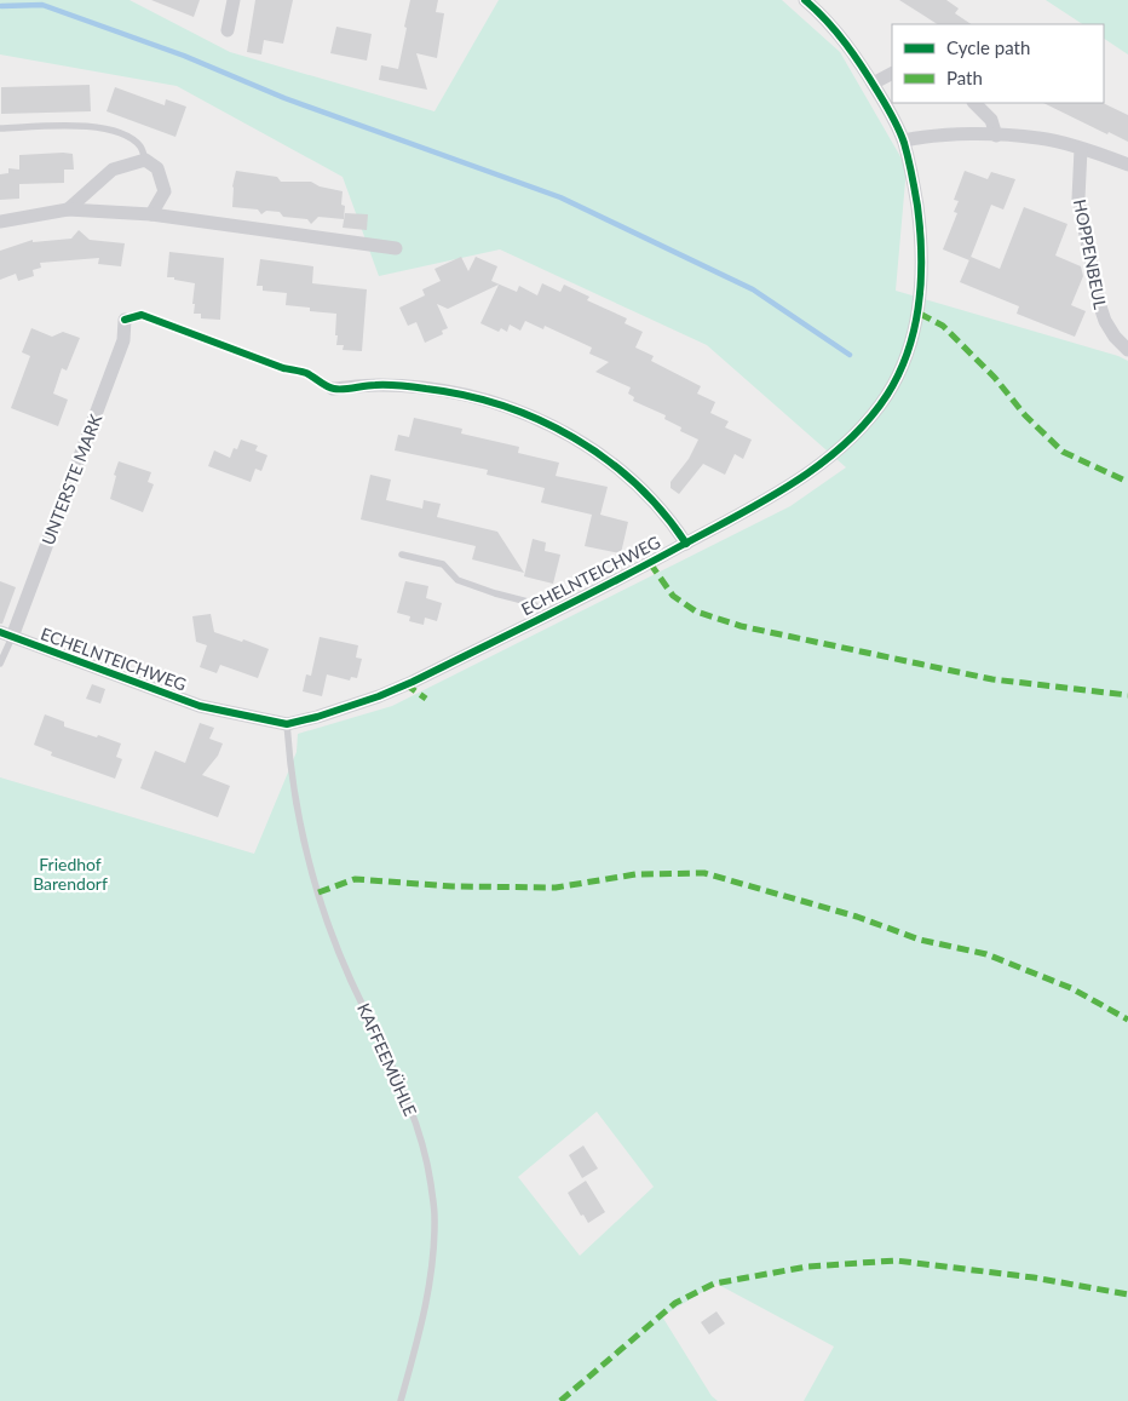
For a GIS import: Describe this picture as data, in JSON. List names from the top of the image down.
{
  "streets": {
    "street": ["HOPPENBEUL", "UNTERSTE MARK", "ECHELNTEICHWEG"],
    "lane": ["KAFFEEMÜHLE"]
  },
  "crossings": [
    ["UNTERSTE MARK", "ECHELNTEICHWEG"],
    ["ECHELNTEICHWEG", "KAFFEEMÜHLE"]
  ],
  "parks": ["Friedhof Barendorf"],
  "legend": ["Cycle path", "Path"]
}
